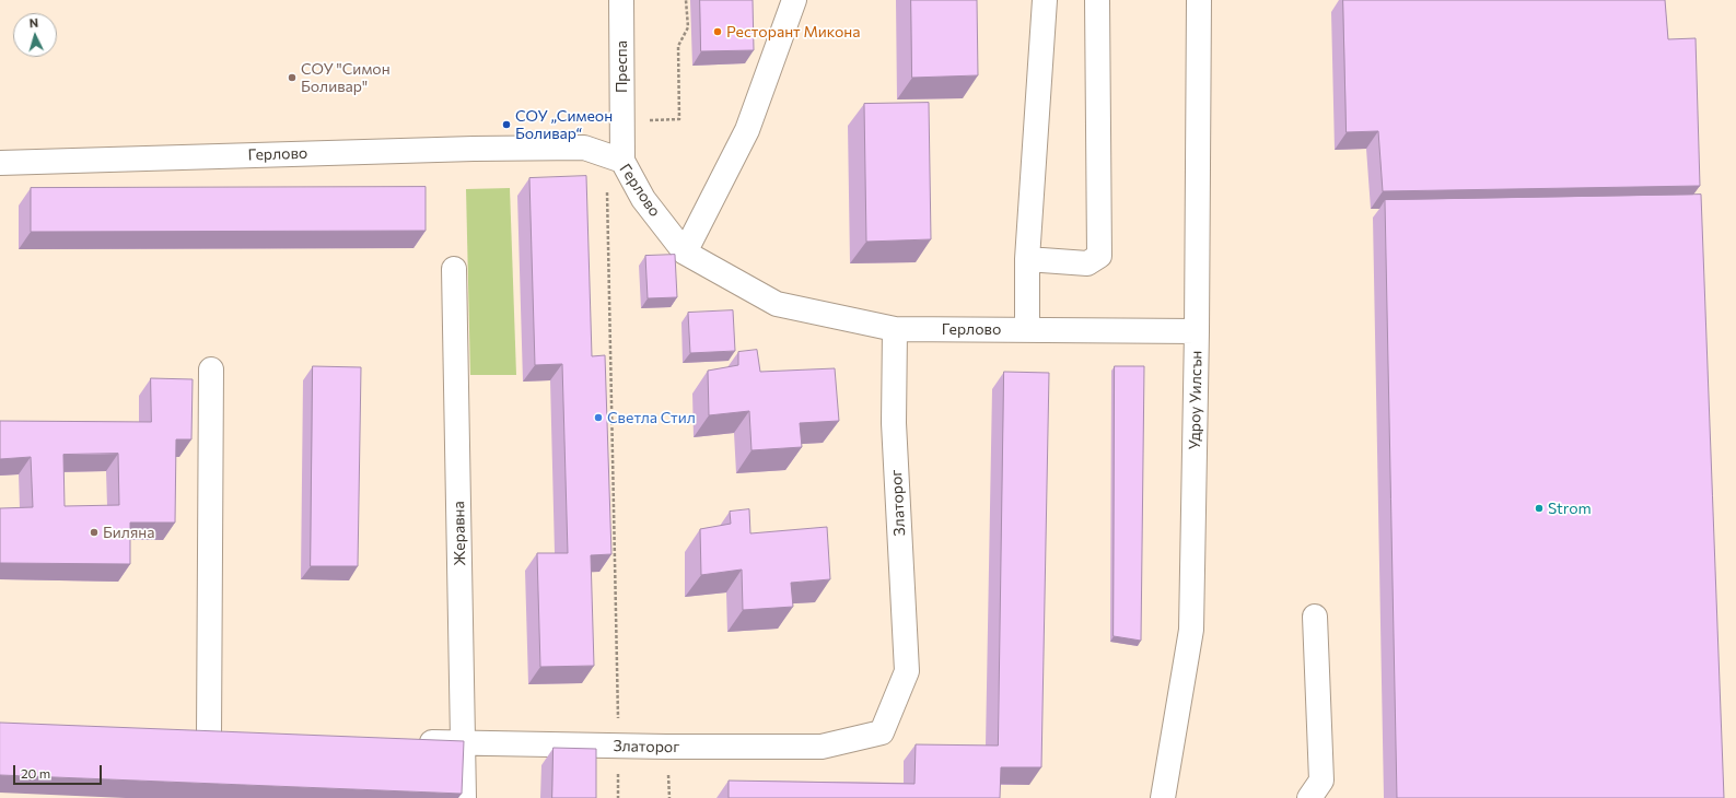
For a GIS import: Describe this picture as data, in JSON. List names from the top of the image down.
{
  "streets": {
    "street": [
      "Преспа",
      "Герлово",
      "Удроу Уилсън",
      "Златорог",
      "Жеравна"
    ]
  },
  "crossings": [
    ["Преспа", "Герлово"],
    ["Герлово", "Удроу Уилсън"],
    ["Герлово", "Златорог"],
    ["Златорог", "Жеравна"]
  ],
  "places": [
    "Ресторант Микона",
    "СОУ \"Симон Боливар\"",
    "СОУ „Симеон Боливар“",
    "Светла Стил",
    "Strom",
    "Биляна"
  ],
  "scale_bar": "20 m",
  "north": "top"
}
